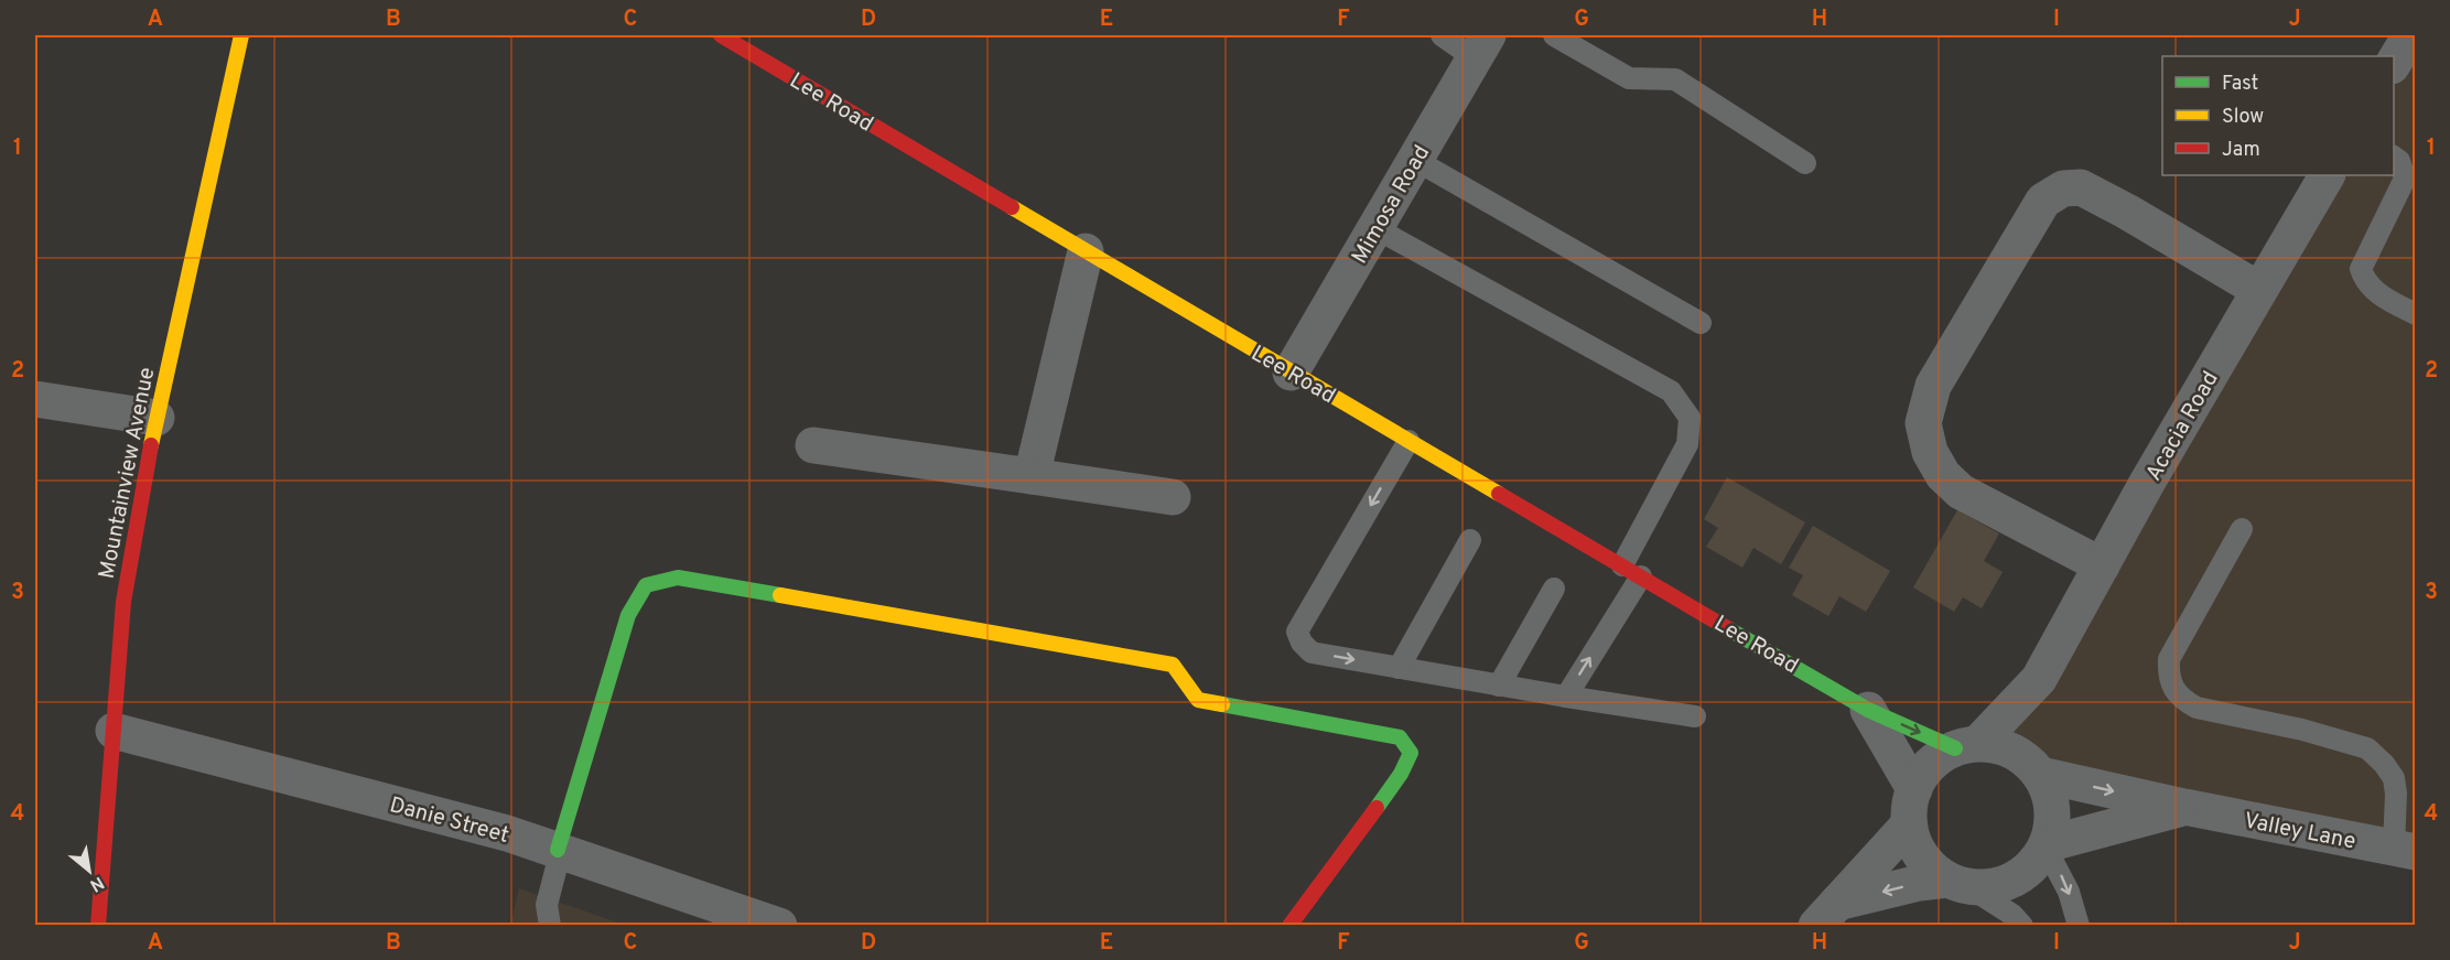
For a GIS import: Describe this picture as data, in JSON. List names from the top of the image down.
{
  "streets": {
    "street": [
      "Lee Road",
      "Mimosa Road",
      "Acacia Road",
      "Mountainview Avenue",
      "Danie Street",
      "Valley Lane"
    ]
  },
  "crossings": [
    ["Lee Road", "Mimosa Road"],
    ["Lee Road", "Acacia Road"],
    ["Lee Road", "Valley Lane"],
    ["Acacia Road", "Valley Lane"],
    ["Mountainview Avenue", "Danie Street"]
  ],
  "legend": ["Fast", "Slow", "Jam"],
  "north": "bottom right",
  "grid": {
    "columns": [
      "A",
      "B",
      "C",
      "D",
      "E",
      "F",
      "G",
      "H",
      "I",
      "J"
    ],
    "rows": [
      "1",
      "2",
      "3",
      "4"
    ]
  }
}
